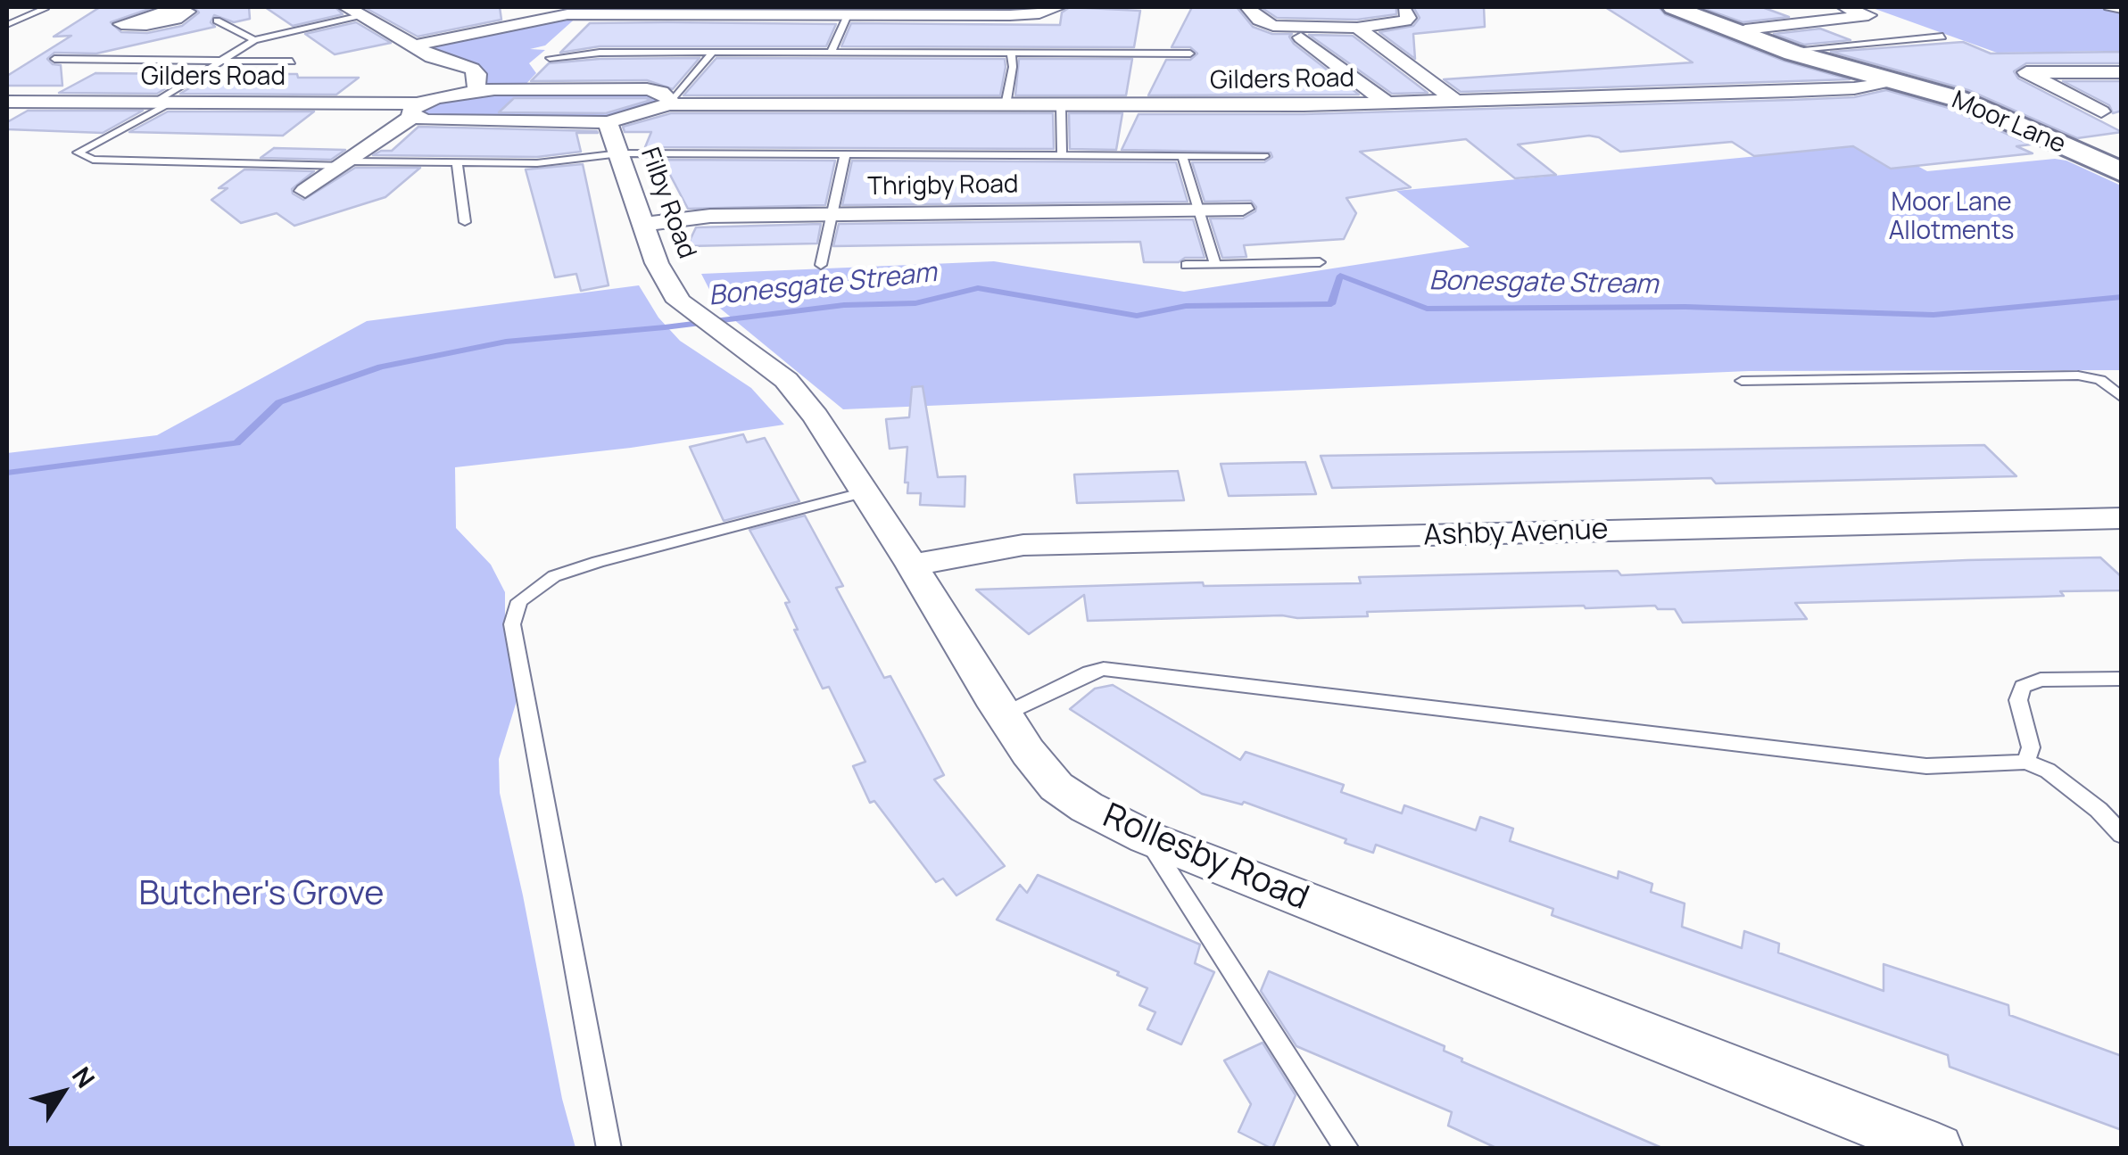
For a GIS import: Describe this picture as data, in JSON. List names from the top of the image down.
{
  "streets": {
    "street": [
      "Gilders Road",
      "Moor Lane",
      "Thrigby Road",
      "Filby Road",
      "Ashby Avenue",
      "Rollesby Road"
    ]
  },
  "crossings": [
    ["Gilders Road", "Moor Lane"],
    ["Gilders Road", "Filby Road"],
    ["Thrigby Road", "Filby Road"],
    ["Filby Road", "Rollesby Road"],
    ["Ashby Avenue", "Rollesby Road"]
  ],
  "water": ["Bonesgate Stream"],
  "parks": ["Moor Lane Allotments", "Butcher's Grove"],
  "north": "top right"
}
